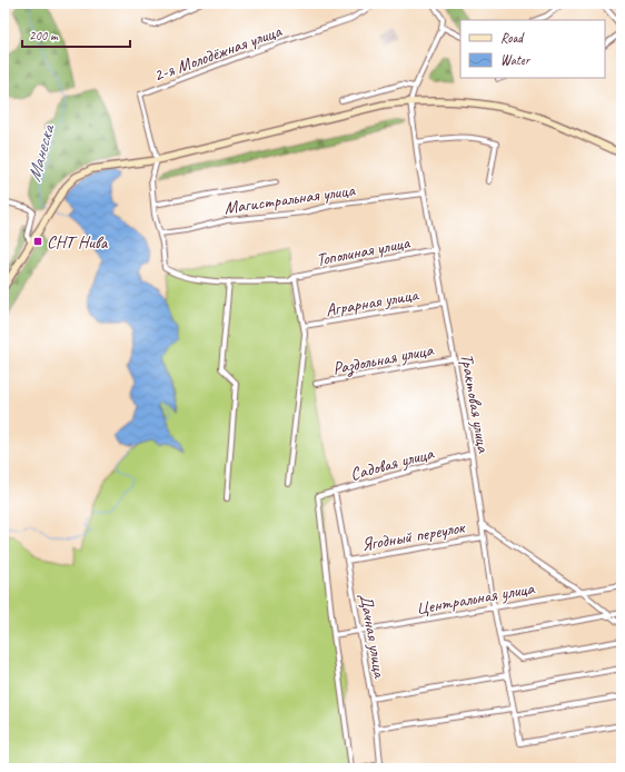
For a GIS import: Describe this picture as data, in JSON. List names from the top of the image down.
{
  "streets": {
    "street": [
      "2-я Молодёжная улица",
      "Магистральная улица",
      "Тополиная улица",
      "Аграрная улица",
      "Раздольная улица",
      "Трактовая улица",
      "Садовая улица",
      "Ягодный переулок",
      "Центральная улица",
      "Дачная улица"
    ]
  },
  "crossings": [
    ["Магистральная улица", "Тополиная улица"],
    ["Магистральная улица", "Трактовая улица"],
    ["Тополиная улица", "Трактовая улица"],
    ["Аграрная улица", "Трактовая улица"],
    ["Раздольная улица", "Трактовая улица"],
    ["Трактовая улица", "Садовая улица"],
    ["Трактовая улица", "Ягодный переулок"],
    ["Трактовая улица", "Центральная улица"],
    ["Садовая улица", "Центральная улица"],
    ["Садовая улица", "Дачная улица"],
    ["Ягодный переулок", "Дачная улица"],
    ["Центральная улица", "Дачная улица"]
  ],
  "water": ["Манеска"],
  "places": {
    "transit": ["СНТ Нива"]
  },
  "legend": ["Road", "Water"],
  "scale_bar": "200 m"
}
